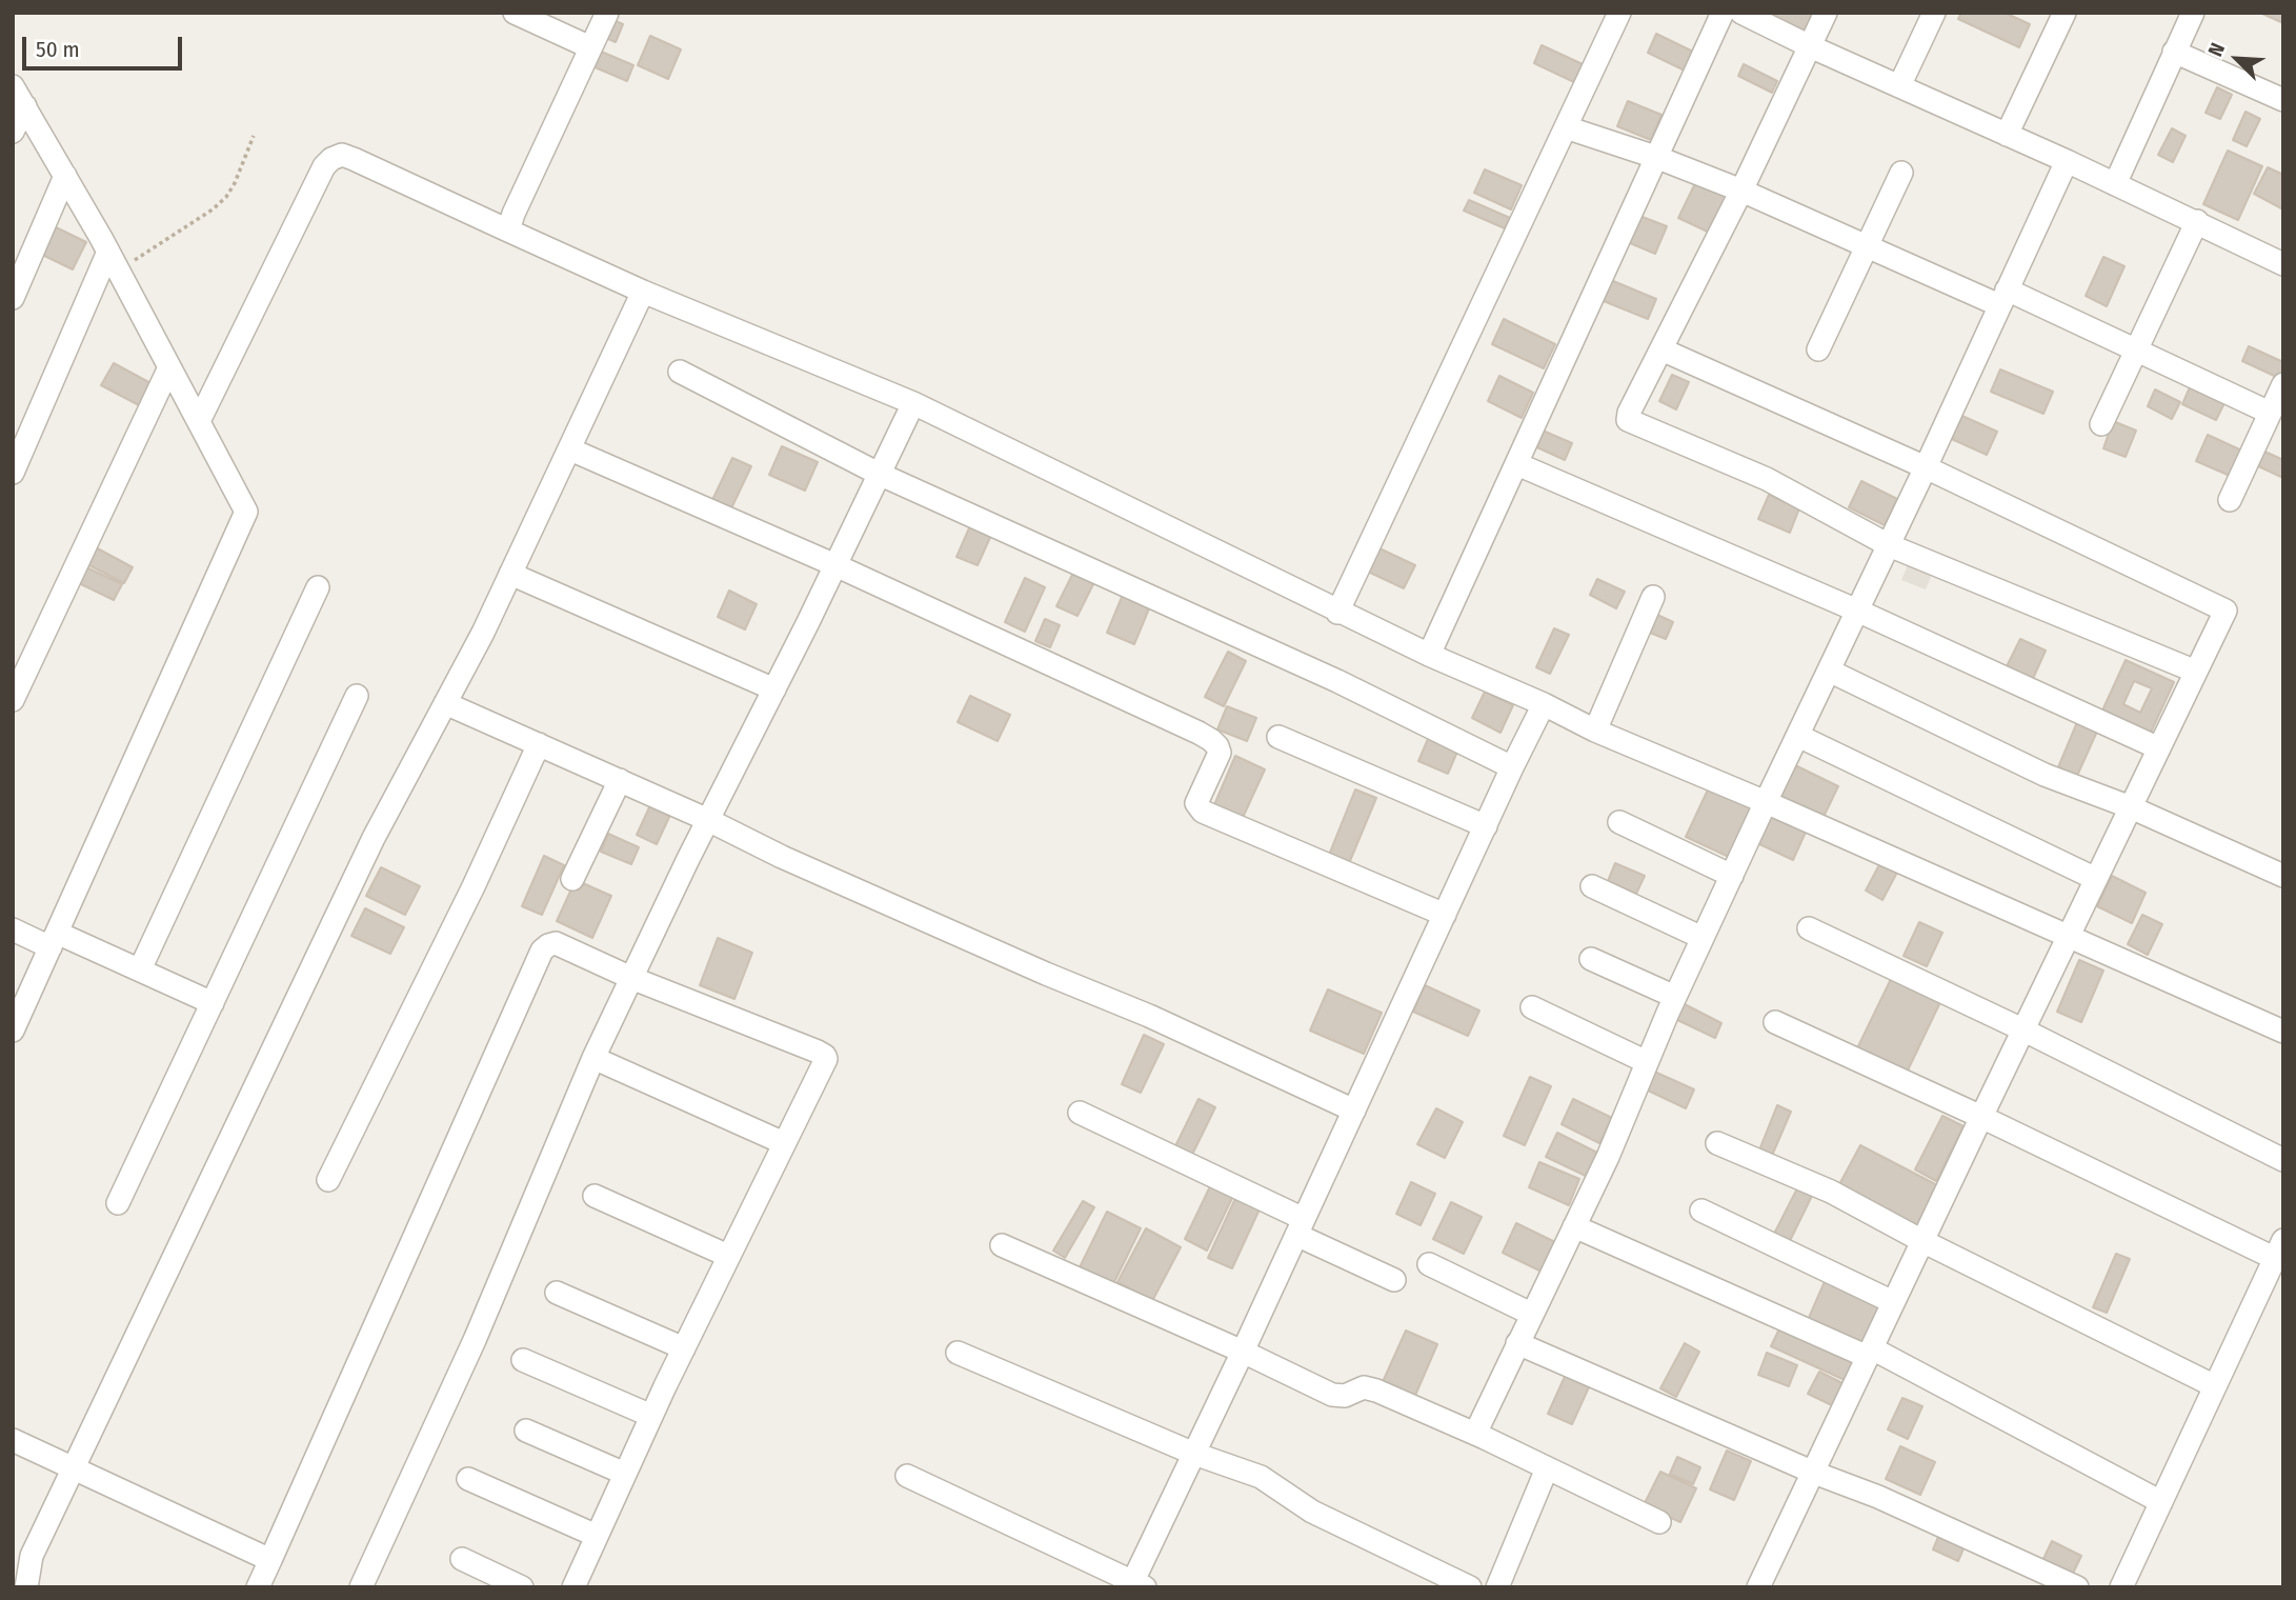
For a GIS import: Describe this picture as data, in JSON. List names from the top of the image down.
{
  "scale_bar": "50 m",
  "north": "top left"
}
